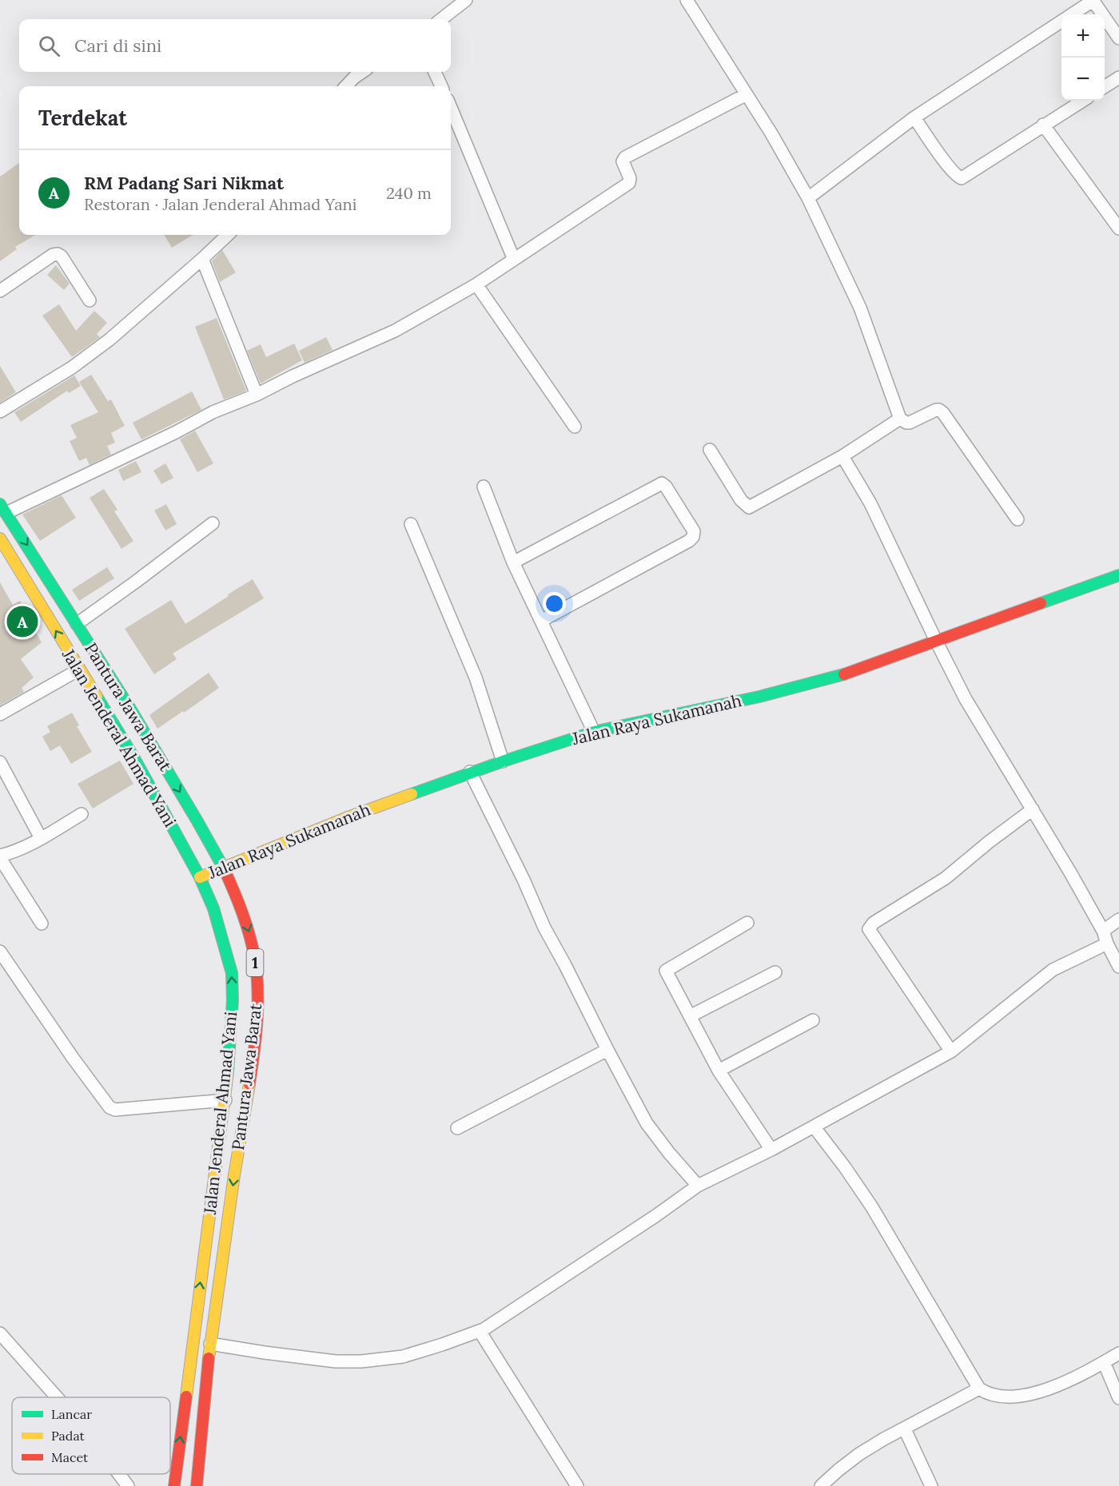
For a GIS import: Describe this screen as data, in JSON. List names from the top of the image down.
{
  "streets": {
    "main road": [
      "Pantura Jawa Barat",
      "Jalan Raya Sukamanah",
      "Jalan Jenderal Ahmad Yani",
      "1"
    ]
  },
  "crossings": [
    ["Pantura Jawa Barat", "Jalan Raya Sukamanah"],
    ["Jalan Raya Sukamanah", "Jalan Jenderal Ahmad Yani"]
  ],
  "one_way": ["Pantura Jawa Barat", "Jalan Jenderal Ahmad Yani"],
  "legend": ["Lancar", "Padat", "Macet"],
  "page": {
    "map_buttons": ["+", "−"],
    "search": "Cari di sini",
    "heading": "Terdekat",
    "list": [
      {
        "mark": "A",
        "name": "RM Padang Sari Nikmat",
        "note": "Restoran · Jalan Jenderal Ahmad Yani",
        "value": "240 m"
      }
    ],
    "pins": "A"
  }
}
